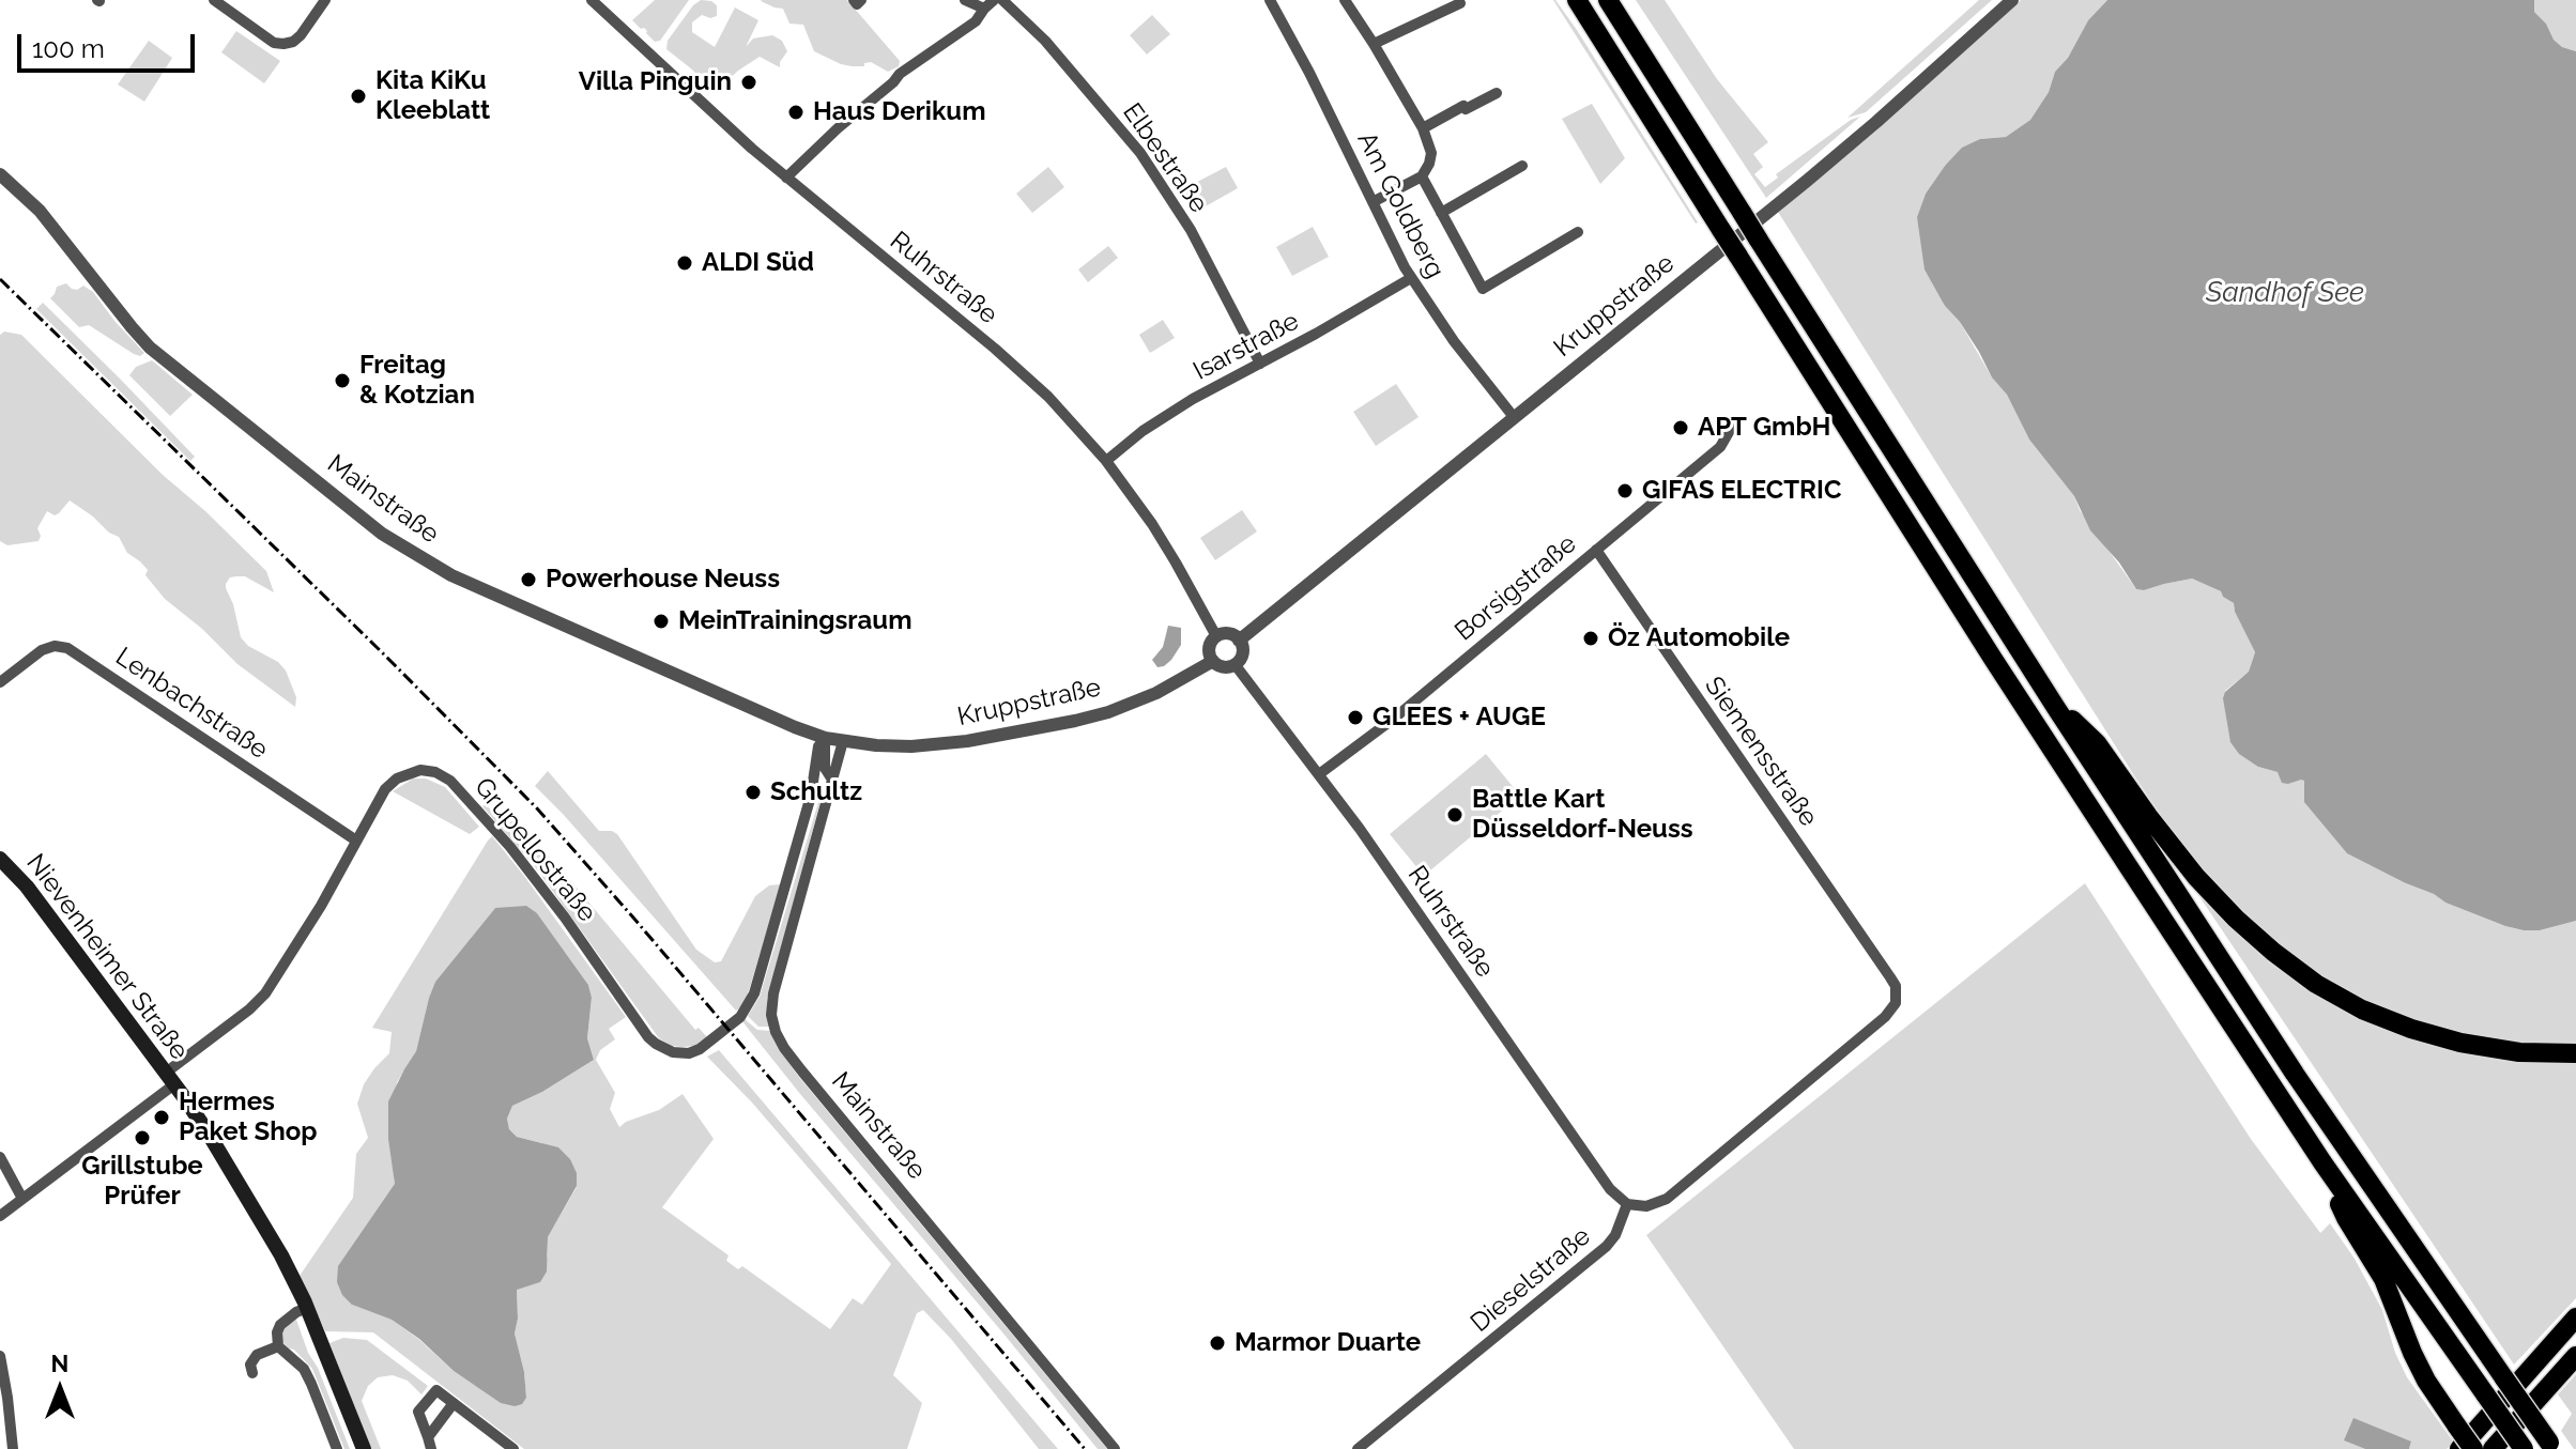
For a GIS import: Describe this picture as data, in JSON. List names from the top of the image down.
{
  "streets": {
    "main road": ["Nievenheimer Straße"],
    "street": [
      "Elbestraße",
      "Am Goldberg",
      "Ruhrstraße",
      "Kruppstraße",
      "Isarstraße",
      "Mainstraße",
      "Borsigstraße",
      "Lenbachstraße",
      "Siemensstraße",
      "Grupellostraße",
      "Dieselstraße"
    ]
  },
  "crossings": [
    ["Elbestraße", "Isarstraße"],
    ["Am Goldberg", "Kruppstraße"],
    ["Am Goldberg", "Isarstraße"],
    ["Ruhrstraße", "Kruppstraße"],
    ["Ruhrstraße", "Isarstraße"],
    ["Ruhrstraße", "Borsigstraße"],
    ["Ruhrstraße", "Siemensstraße"],
    ["Ruhrstraße", "Dieselstraße"],
    ["Kruppstraße", "Mainstraße"],
    ["Borsigstraße", "Siemensstraße"],
    ["Lenbachstraße", "Grupellostraße"],
    ["Siemensstraße", "Dieselstraße"],
    ["Grupellostraße", "Nievenheimer Straße"]
  ],
  "water": ["Sandhof See"],
  "places": [
    "Villa Pinguin",
    "Kita KiKu Kleeblatt",
    "Haus Derikum",
    "ALDI Süd",
    "Freitag & Kotzian",
    "APT GmbH",
    "GIFAS ELECTRIC",
    "Powerhouse Neuss",
    "MeinTrainingsraum",
    "Öz Automobile",
    "GLEES + AUGE",
    "Schultz",
    "Battle Kart Düsseldorf-Neuss",
    "Hermes Paket Shop",
    "Grillstube Prüfer",
    "Marmor Duarte"
  ],
  "scale_bar": "100 m",
  "north": "top"
}
